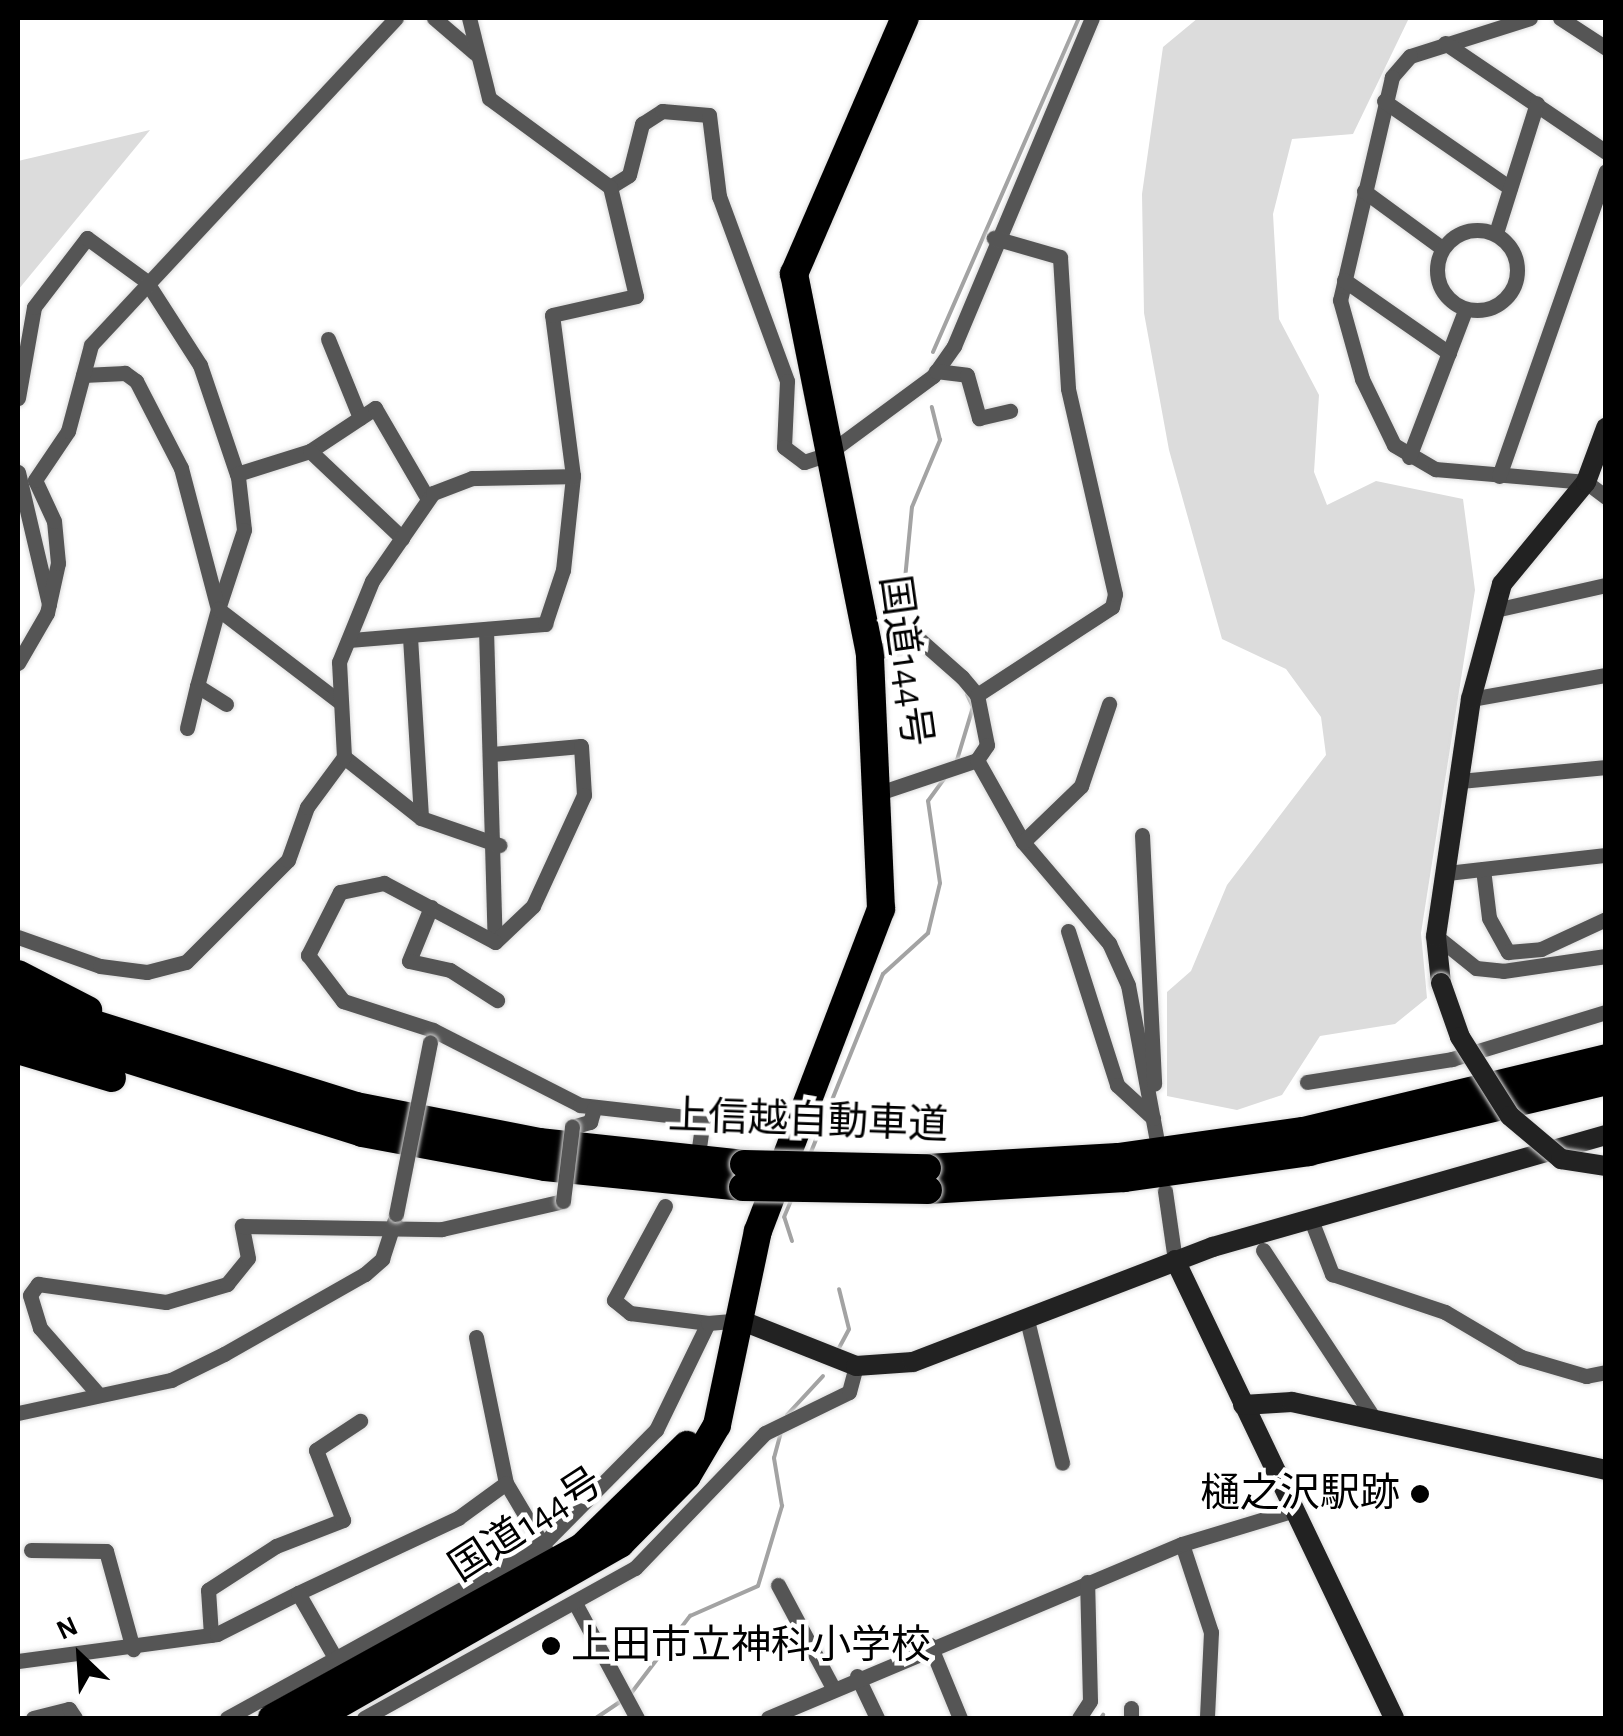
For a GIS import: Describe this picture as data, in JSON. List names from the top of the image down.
{
  "streets": {
    "highway": ["国道144号", "上信越自動車道"]
  },
  "places": ["樋之沢駅跡", "上田市立神科小学校"],
  "north": "top left"
}
